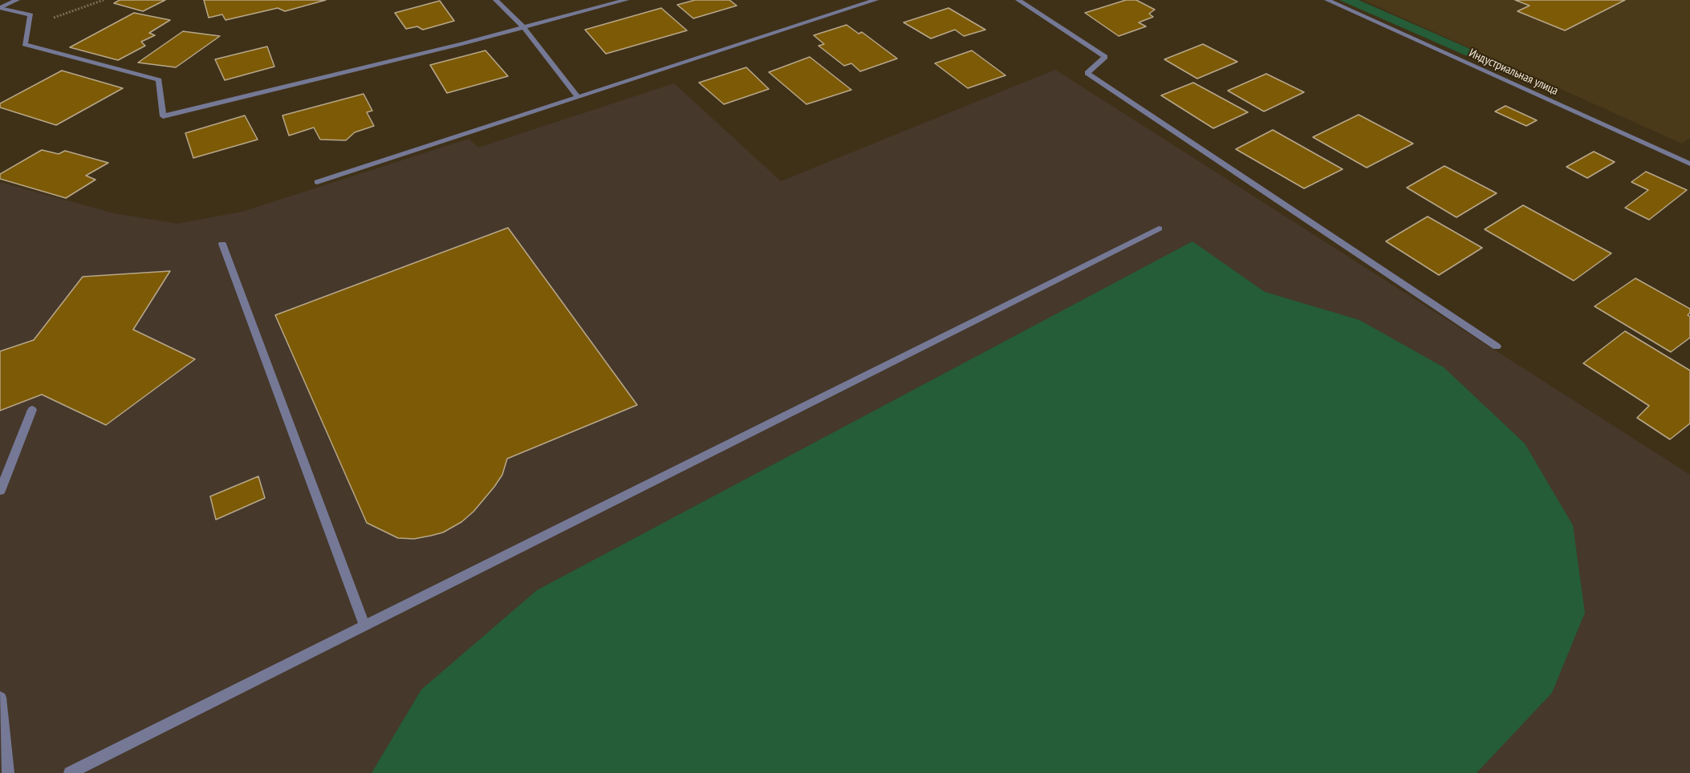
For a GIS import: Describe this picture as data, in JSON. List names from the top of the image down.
{
  "streets": {
    "street": ["Индустриальная улица"]
  }
}
